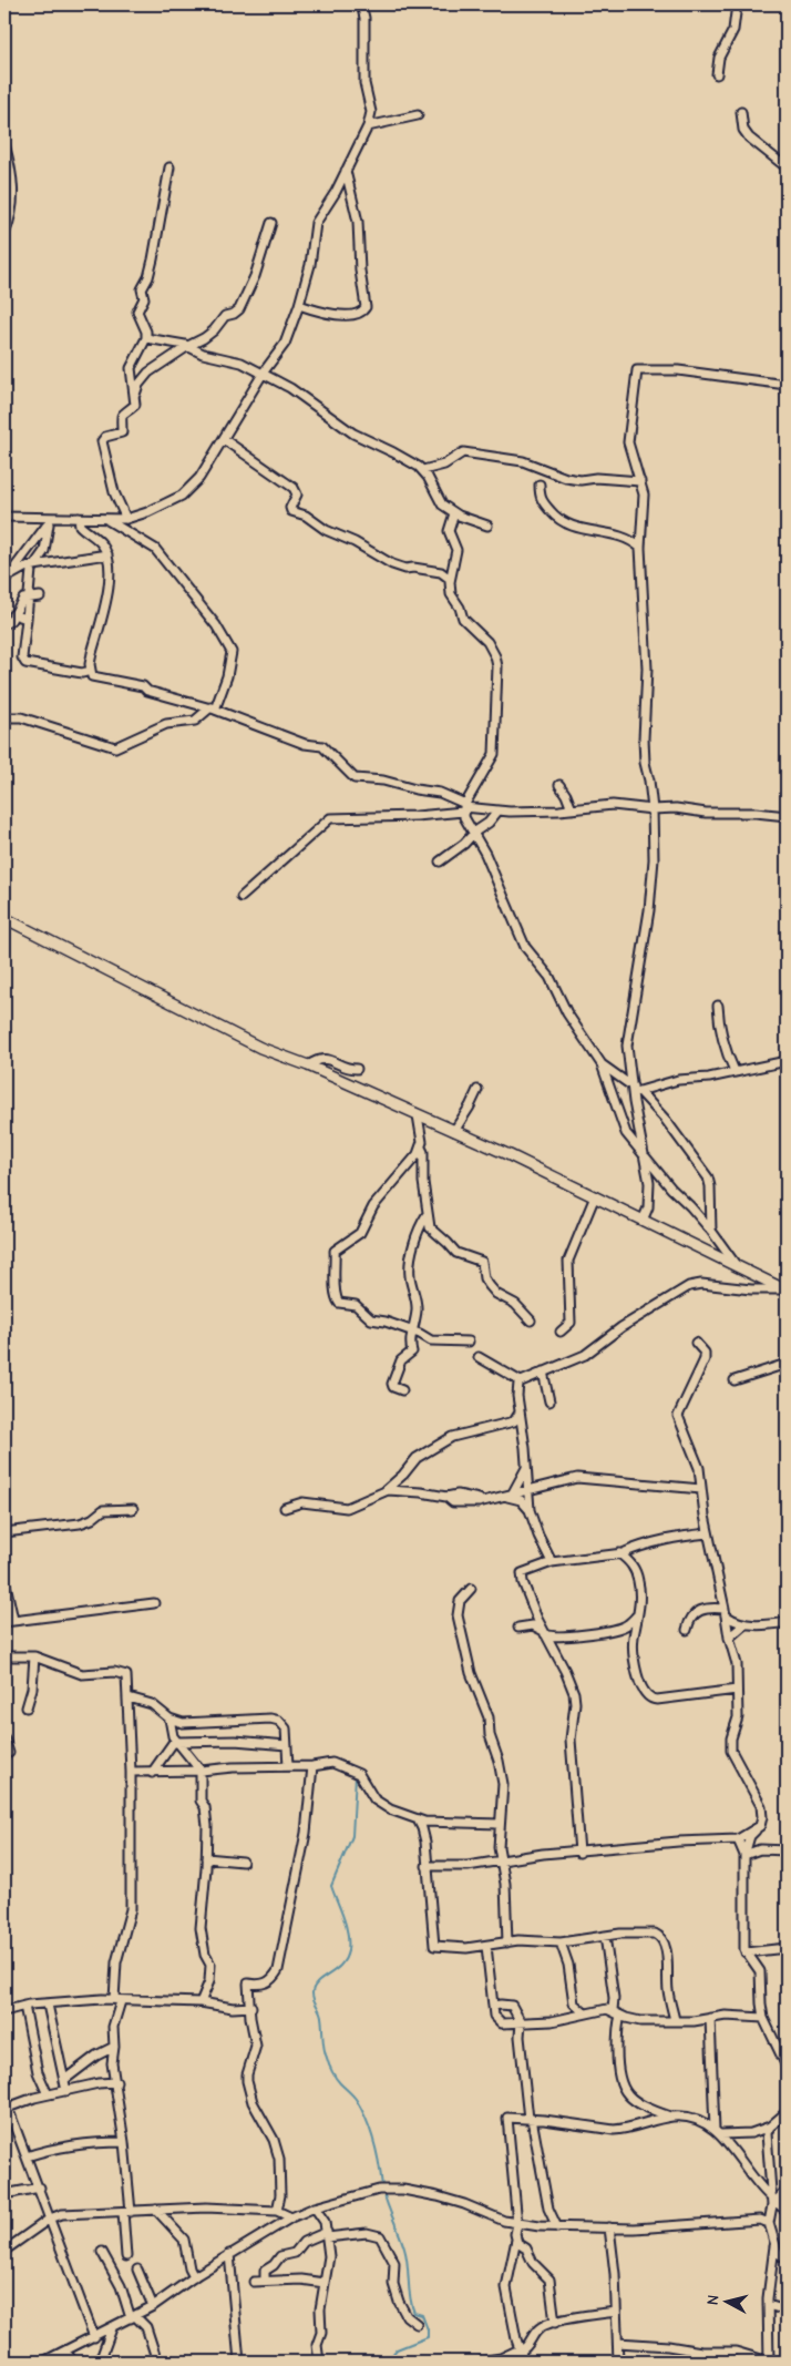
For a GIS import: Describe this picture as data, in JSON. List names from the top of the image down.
{
  "north": "left"
}
